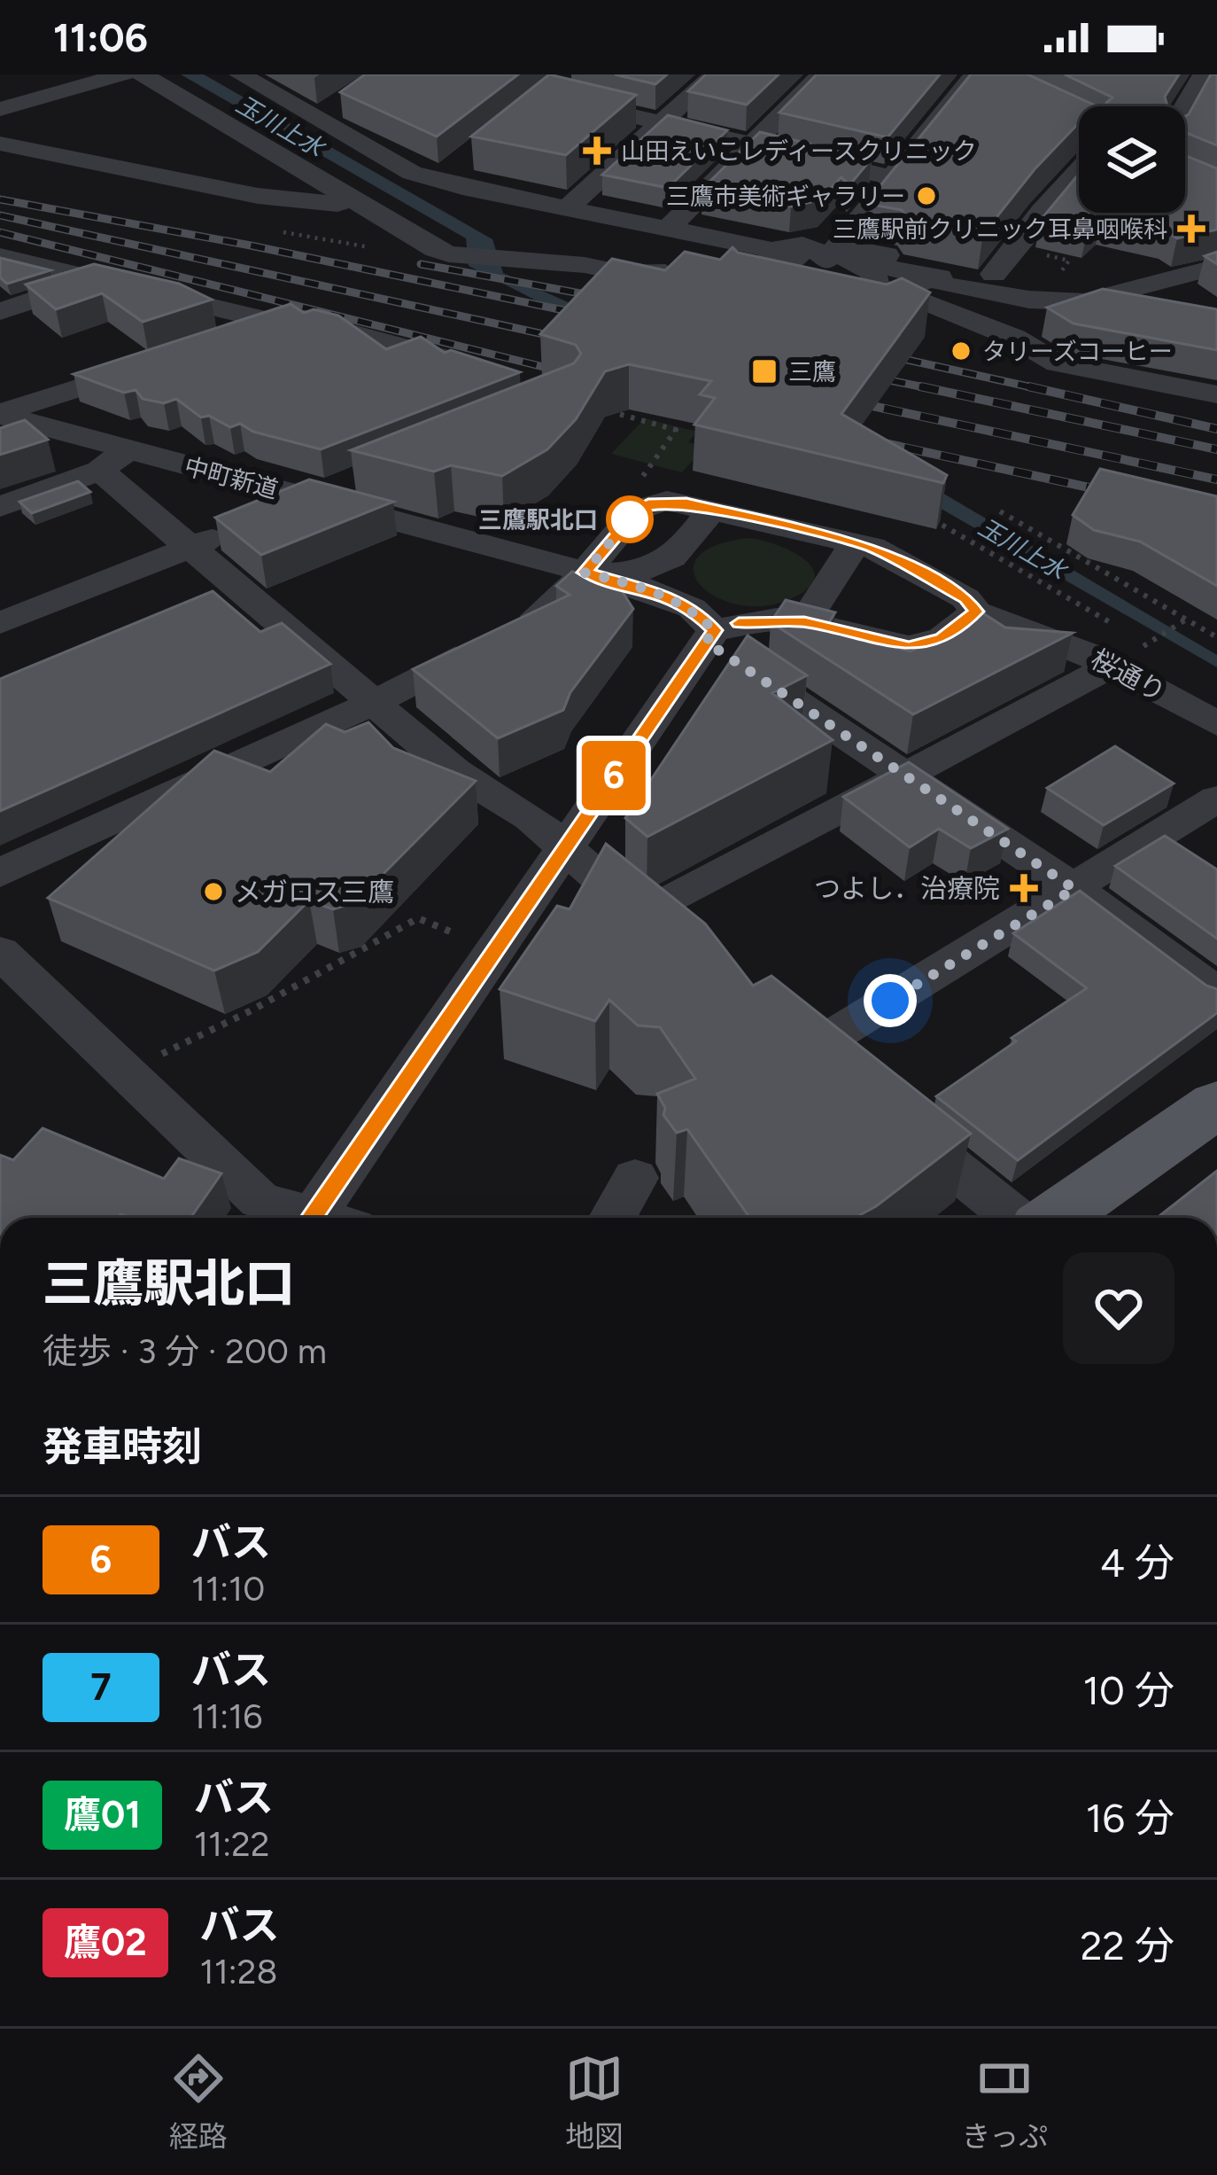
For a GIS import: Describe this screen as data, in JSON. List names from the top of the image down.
{
  "streets": {
    "street": ["中町新道", "桜通り"]
  },
  "crossings": [
    ["中町新道", "桜通り"]
  ],
  "water": ["玉川上水"],
  "places": {
    "health": ["山田えいこレディースクリニック", "三鷹駅前クリニック耳鼻咽喉科", "つよし．治療院"],
    "other": [
      "三鷹市美術ギャラリー",
      "タリーズコーヒー",
      "三鷹駅北口",
      "メガロス三鷹"
    ],
    "transit": ["三鷹"]
  },
  "lines": ["bus line 6"],
  "page": {
    "status": "11:06",
    "on_map": "6",
    "heading": [
      ["三鷹駅北口", "徒歩 · 3 分 · 200 m"],
      "発車時刻"
    ],
    "list": [
      {
        "mark": "6",
        "name": "バス",
        "note": "11:10",
        "value": "4 分"
      },
      {
        "mark": "7",
        "name": "バス",
        "note": "11:16",
        "value": "10 分"
      },
      {
        "mark": "鷹01",
        "name": "バス",
        "note": "11:22",
        "value": "16 分"
      },
      {
        "mark": "鷹02",
        "name": "バス",
        "note": "11:28",
        "value": "22 分"
      }
    ],
    "tabs": ["経路", "地図", "きっぷ"]
  }
}
